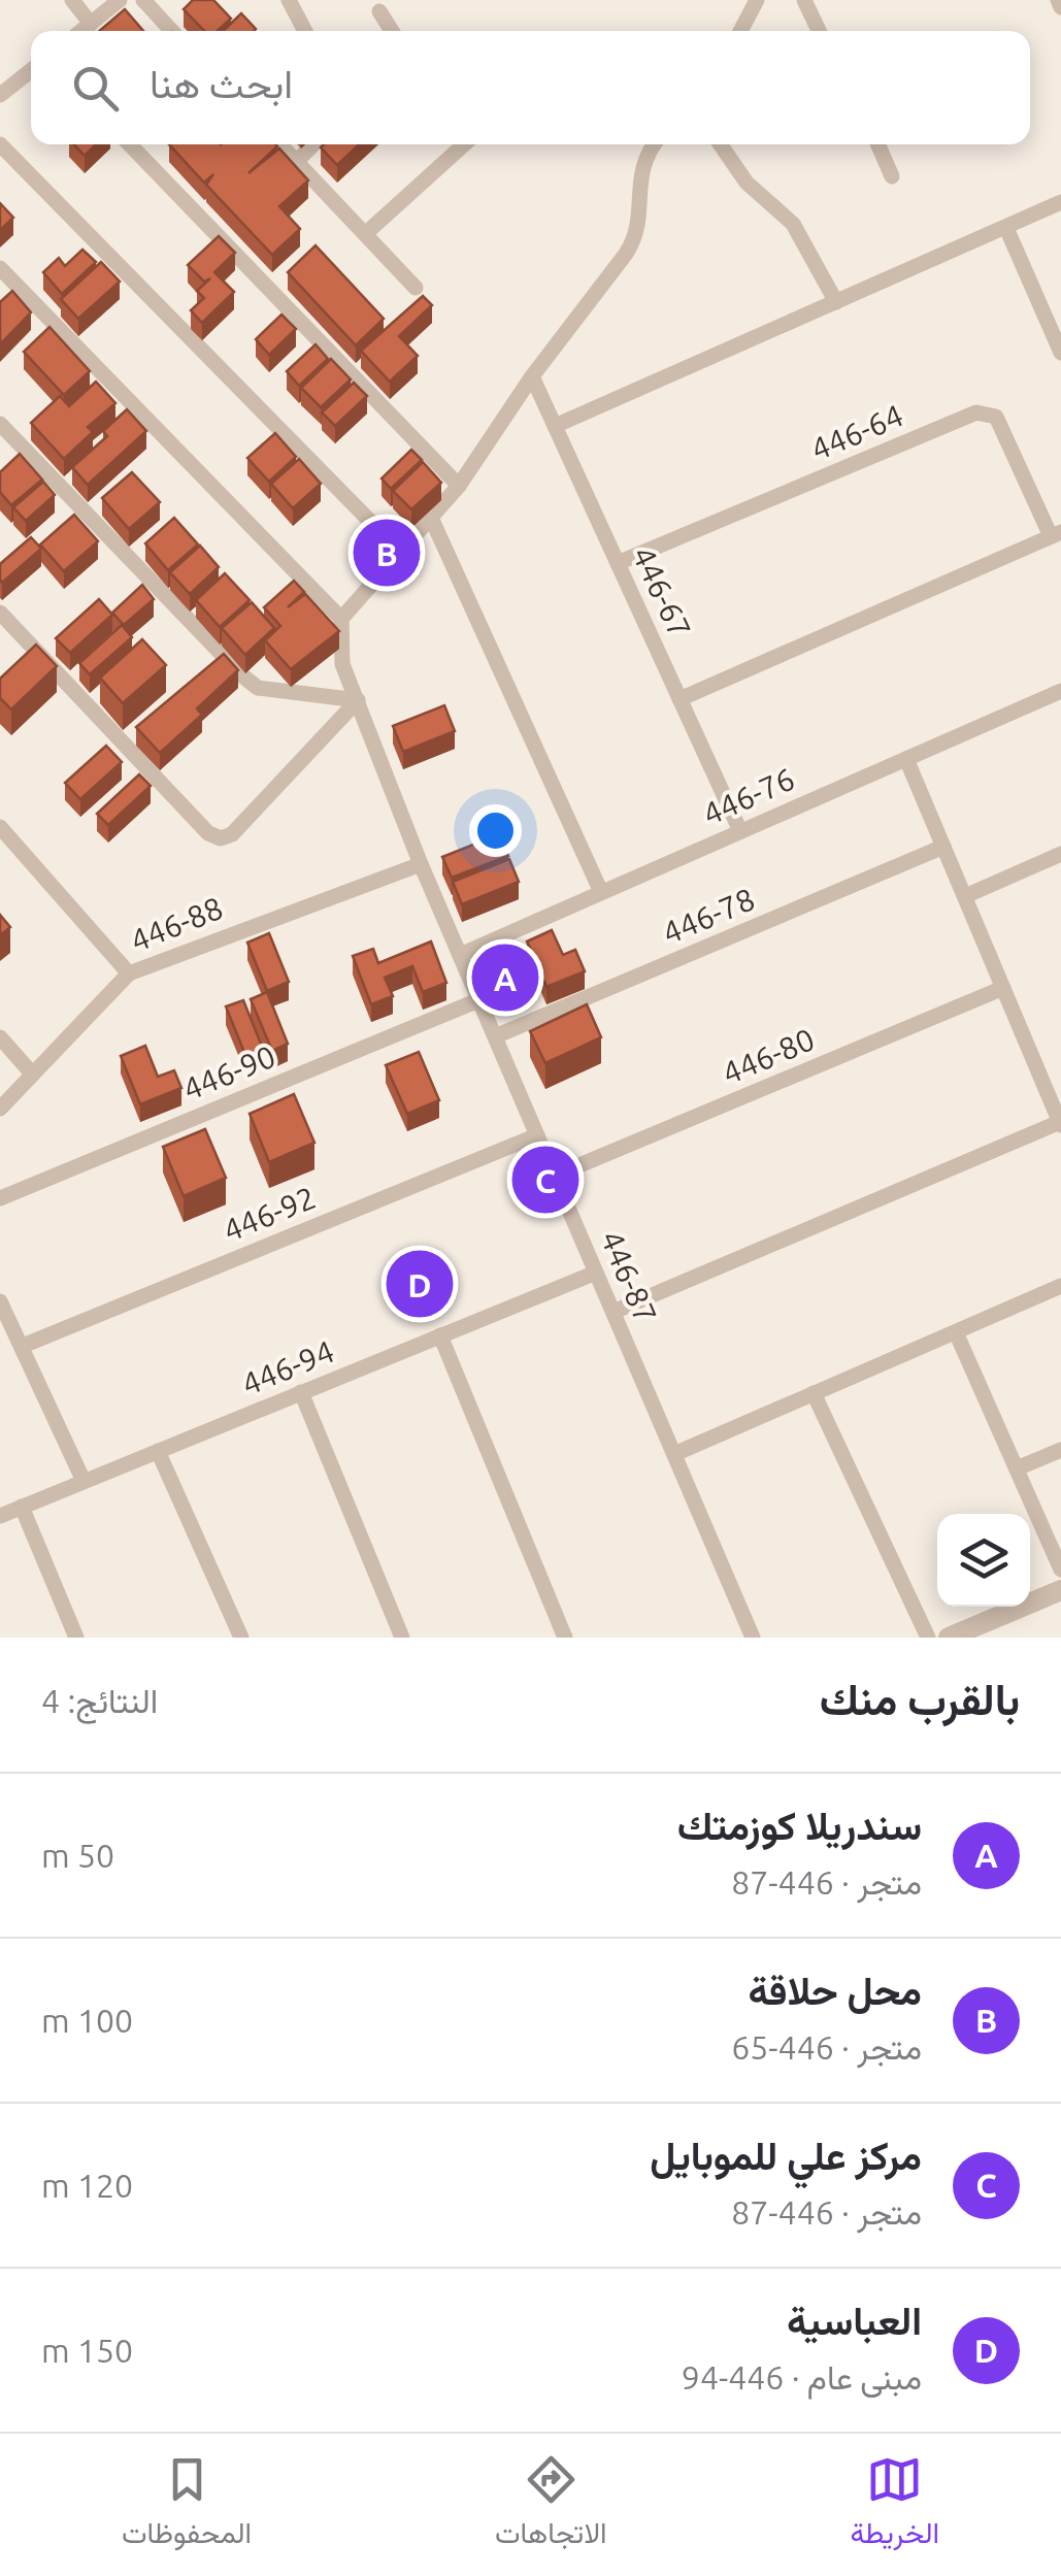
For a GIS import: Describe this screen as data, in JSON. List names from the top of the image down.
{
  "streets": {
    "street": [
      "446-64",
      "446-67",
      "446-76",
      "446-78",
      "446-88",
      "446-80",
      "446-90",
      "446-92",
      "446-87",
      "446-94"
    ]
  },
  "crossings": [
    ["446-64", "446-67"],
    ["446-67", "446-76"],
    ["446-76", "446-87"],
    ["446-78", "446-87"],
    ["446-88", "446-87"],
    ["446-80", "446-87"],
    ["446-90", "446-87"],
    ["446-92", "446-87"],
    ["446-87", "446-94"]
  ],
  "page": {
    "search": "ابحث هنا",
    "pins": [
      "B",
      "A",
      "C",
      "D"
    ],
    "heading": ["بالقرب منك", "النتائج: 4"],
    "list": [
      {
        "mark": "A",
        "name": "سندريلا كوزمتك",
        "note": "متجر · 446-87",
        "value": "50 m"
      },
      {
        "mark": "B",
        "name": "محل حلاقة",
        "note": "متجر · 446-65",
        "value": "100 m"
      },
      {
        "mark": "C",
        "name": "مركز علي للموبايل",
        "note": "متجر · 446-87",
        "value": "120 m"
      },
      {
        "mark": "D",
        "name": "العباسية",
        "note": "مبنى عام · 446-94",
        "value": "150 m"
      }
    ],
    "nav": ["الخريطة", "الاتجاهات", "المحفوظات"]
  }
}
